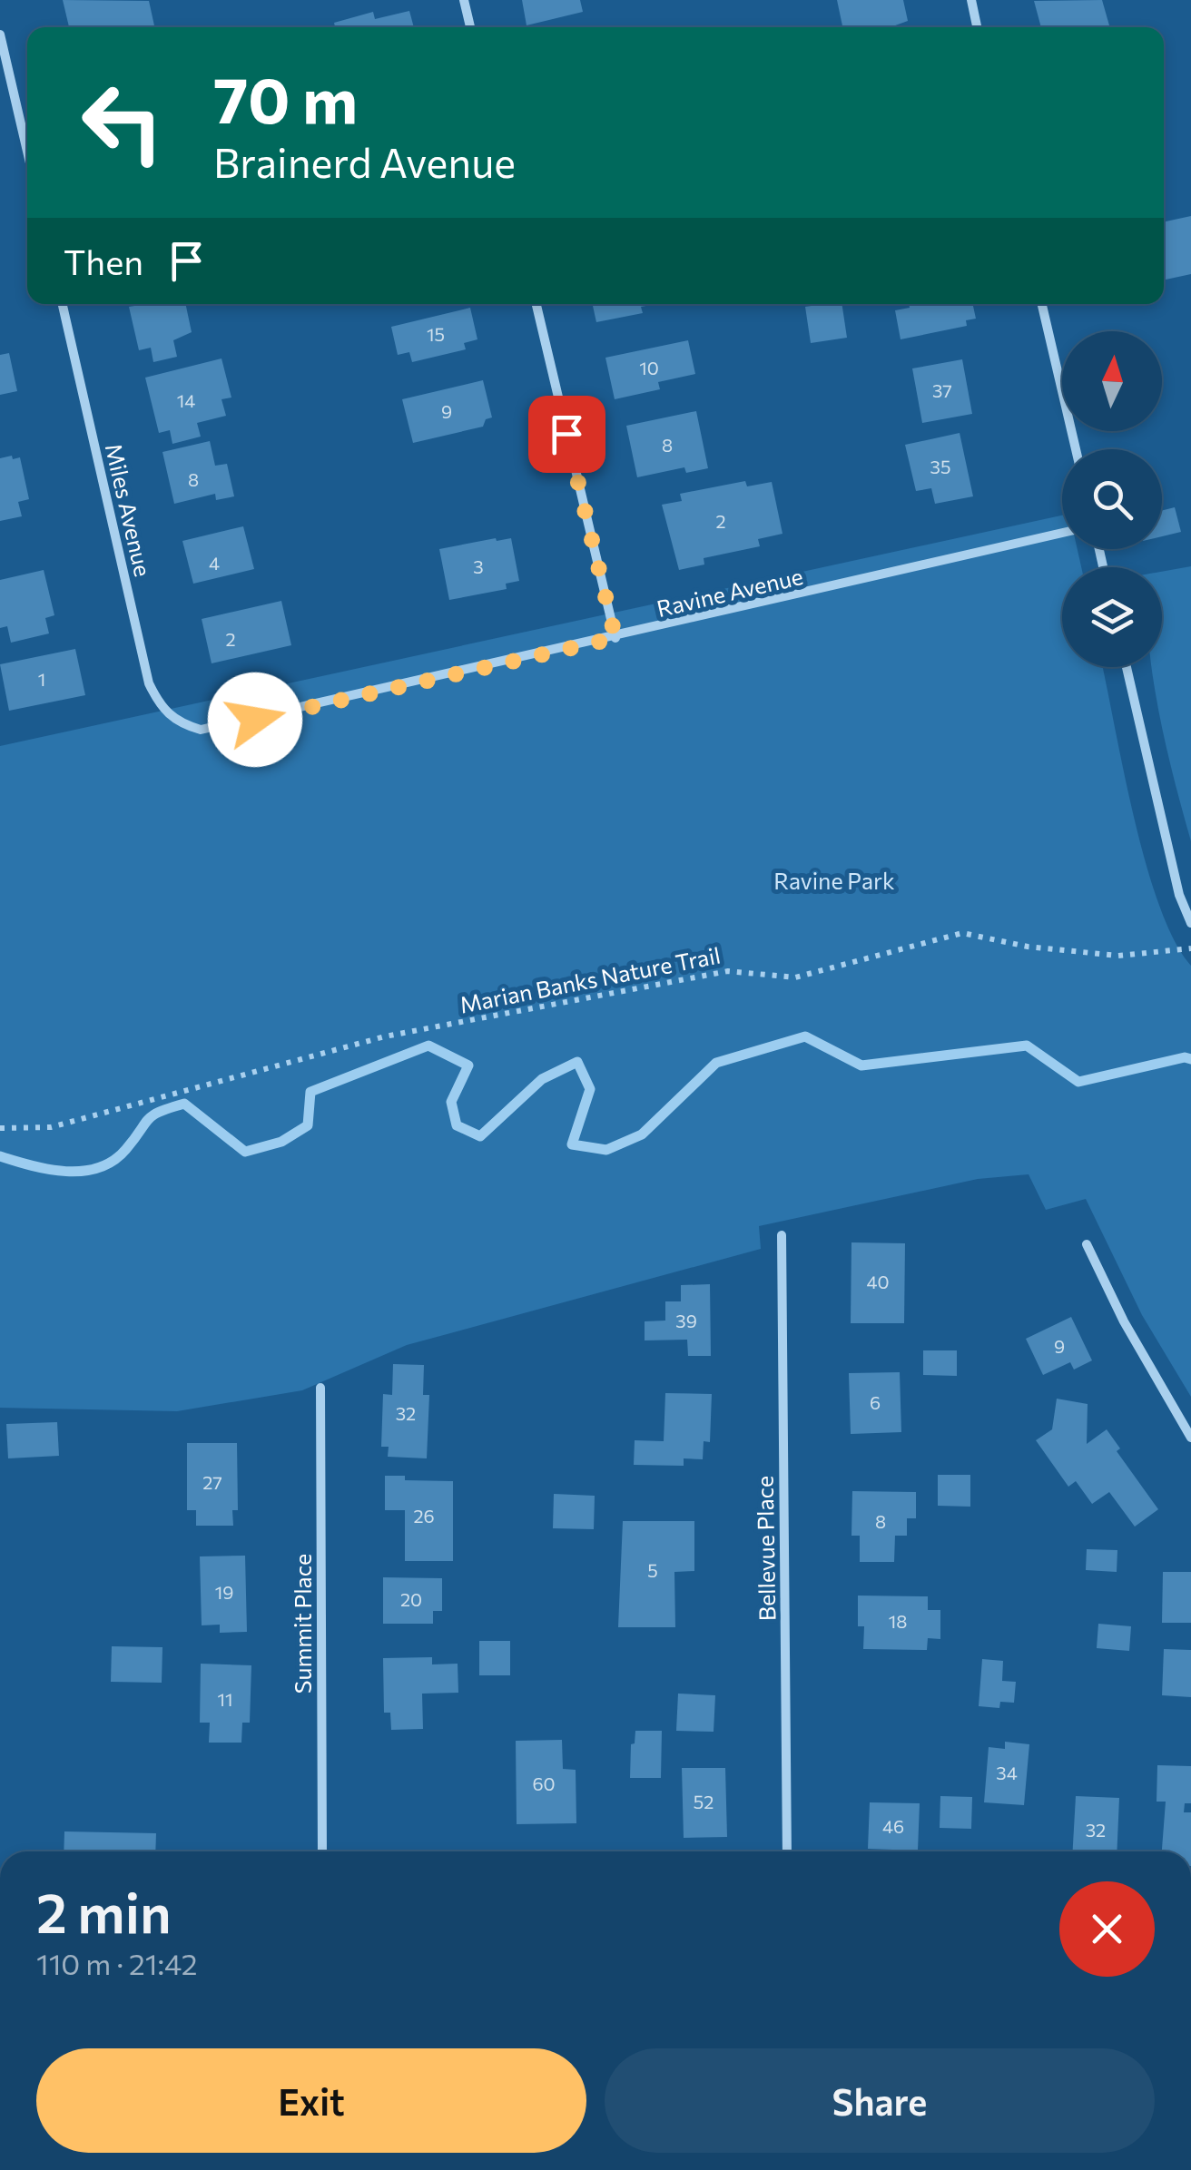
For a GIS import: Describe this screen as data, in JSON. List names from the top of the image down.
{
  "streets": {
    "street": [
      "Miles Avenue",
      "Ravine Avenue",
      "Bellevue Place",
      "Summit Place"
    ],
    "path": ["Marian Banks Nature Trail"]
  },
  "crossings": [
    ["Miles Avenue", "Ravine Avenue"]
  ],
  "parks": ["Ravine Park"],
  "house_numbers": [
    "15",
    "10",
    "37",
    "14",
    "9",
    "8",
    "35",
    "8",
    "2",
    "4",
    "3",
    "2",
    "1",
    "40",
    "39",
    "9",
    "6",
    "32",
    "27",
    "26",
    "8",
    "5",
    "19",
    "20",
    "18",
    "11",
    "34",
    "60",
    "52",
    "46",
    "32"
  ],
  "north": "top",
  "page": {
    "turn": ["70 m", "Brainerd Avenue"],
    "then": "Then",
    "heading": ["2 min", "110 m · 21:42"],
    "buttons": ["Exit", "Share"]
  }
}
